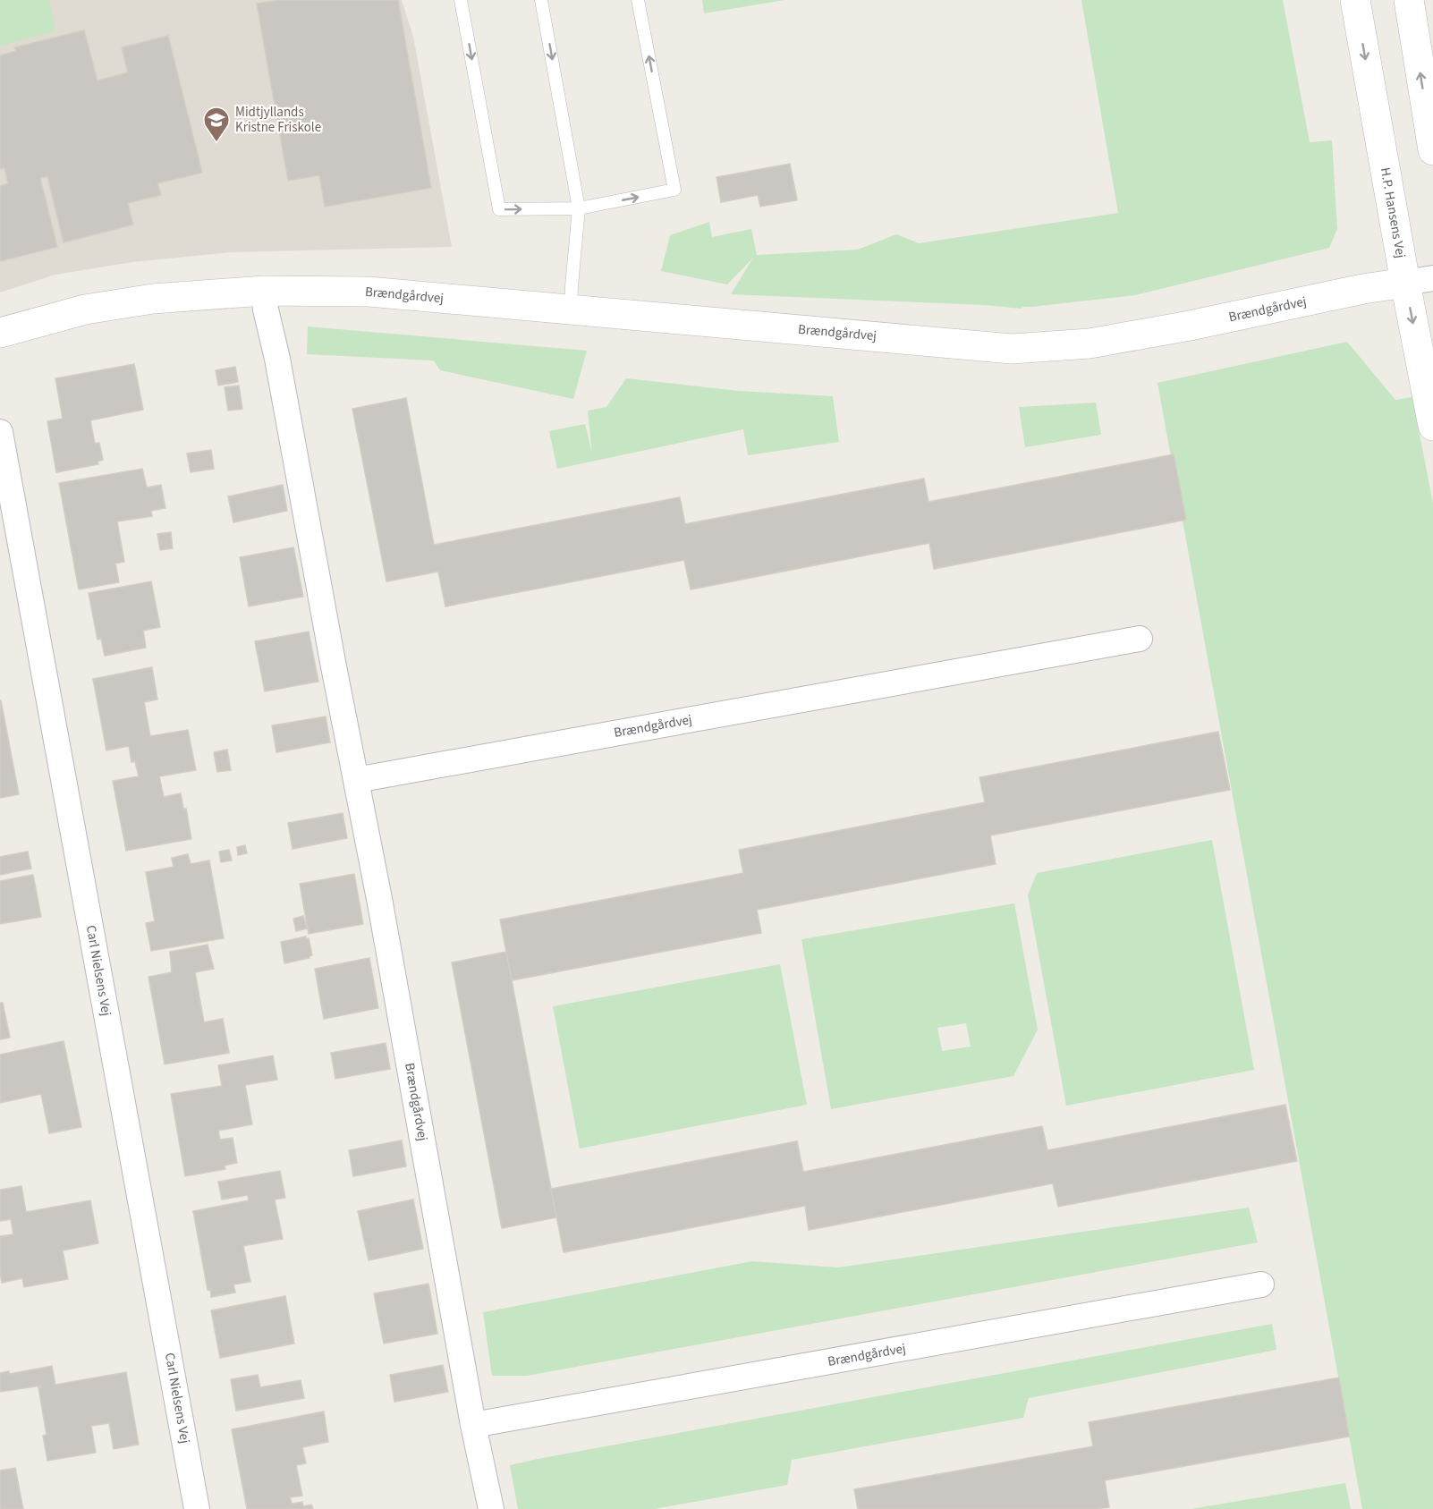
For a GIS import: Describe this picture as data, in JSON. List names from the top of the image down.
{
  "streets": {
    "street": ["H.P. Hansens Vej", "Brændgårdvej", "Carl Nielsens Vej"]
  },
  "crossings": [
    ["H.P. Hansens Vej", "Brændgårdvej"]
  ],
  "places": {
    "school or university": ["Midtjyllands Kristne Friskole"]
  }
}
